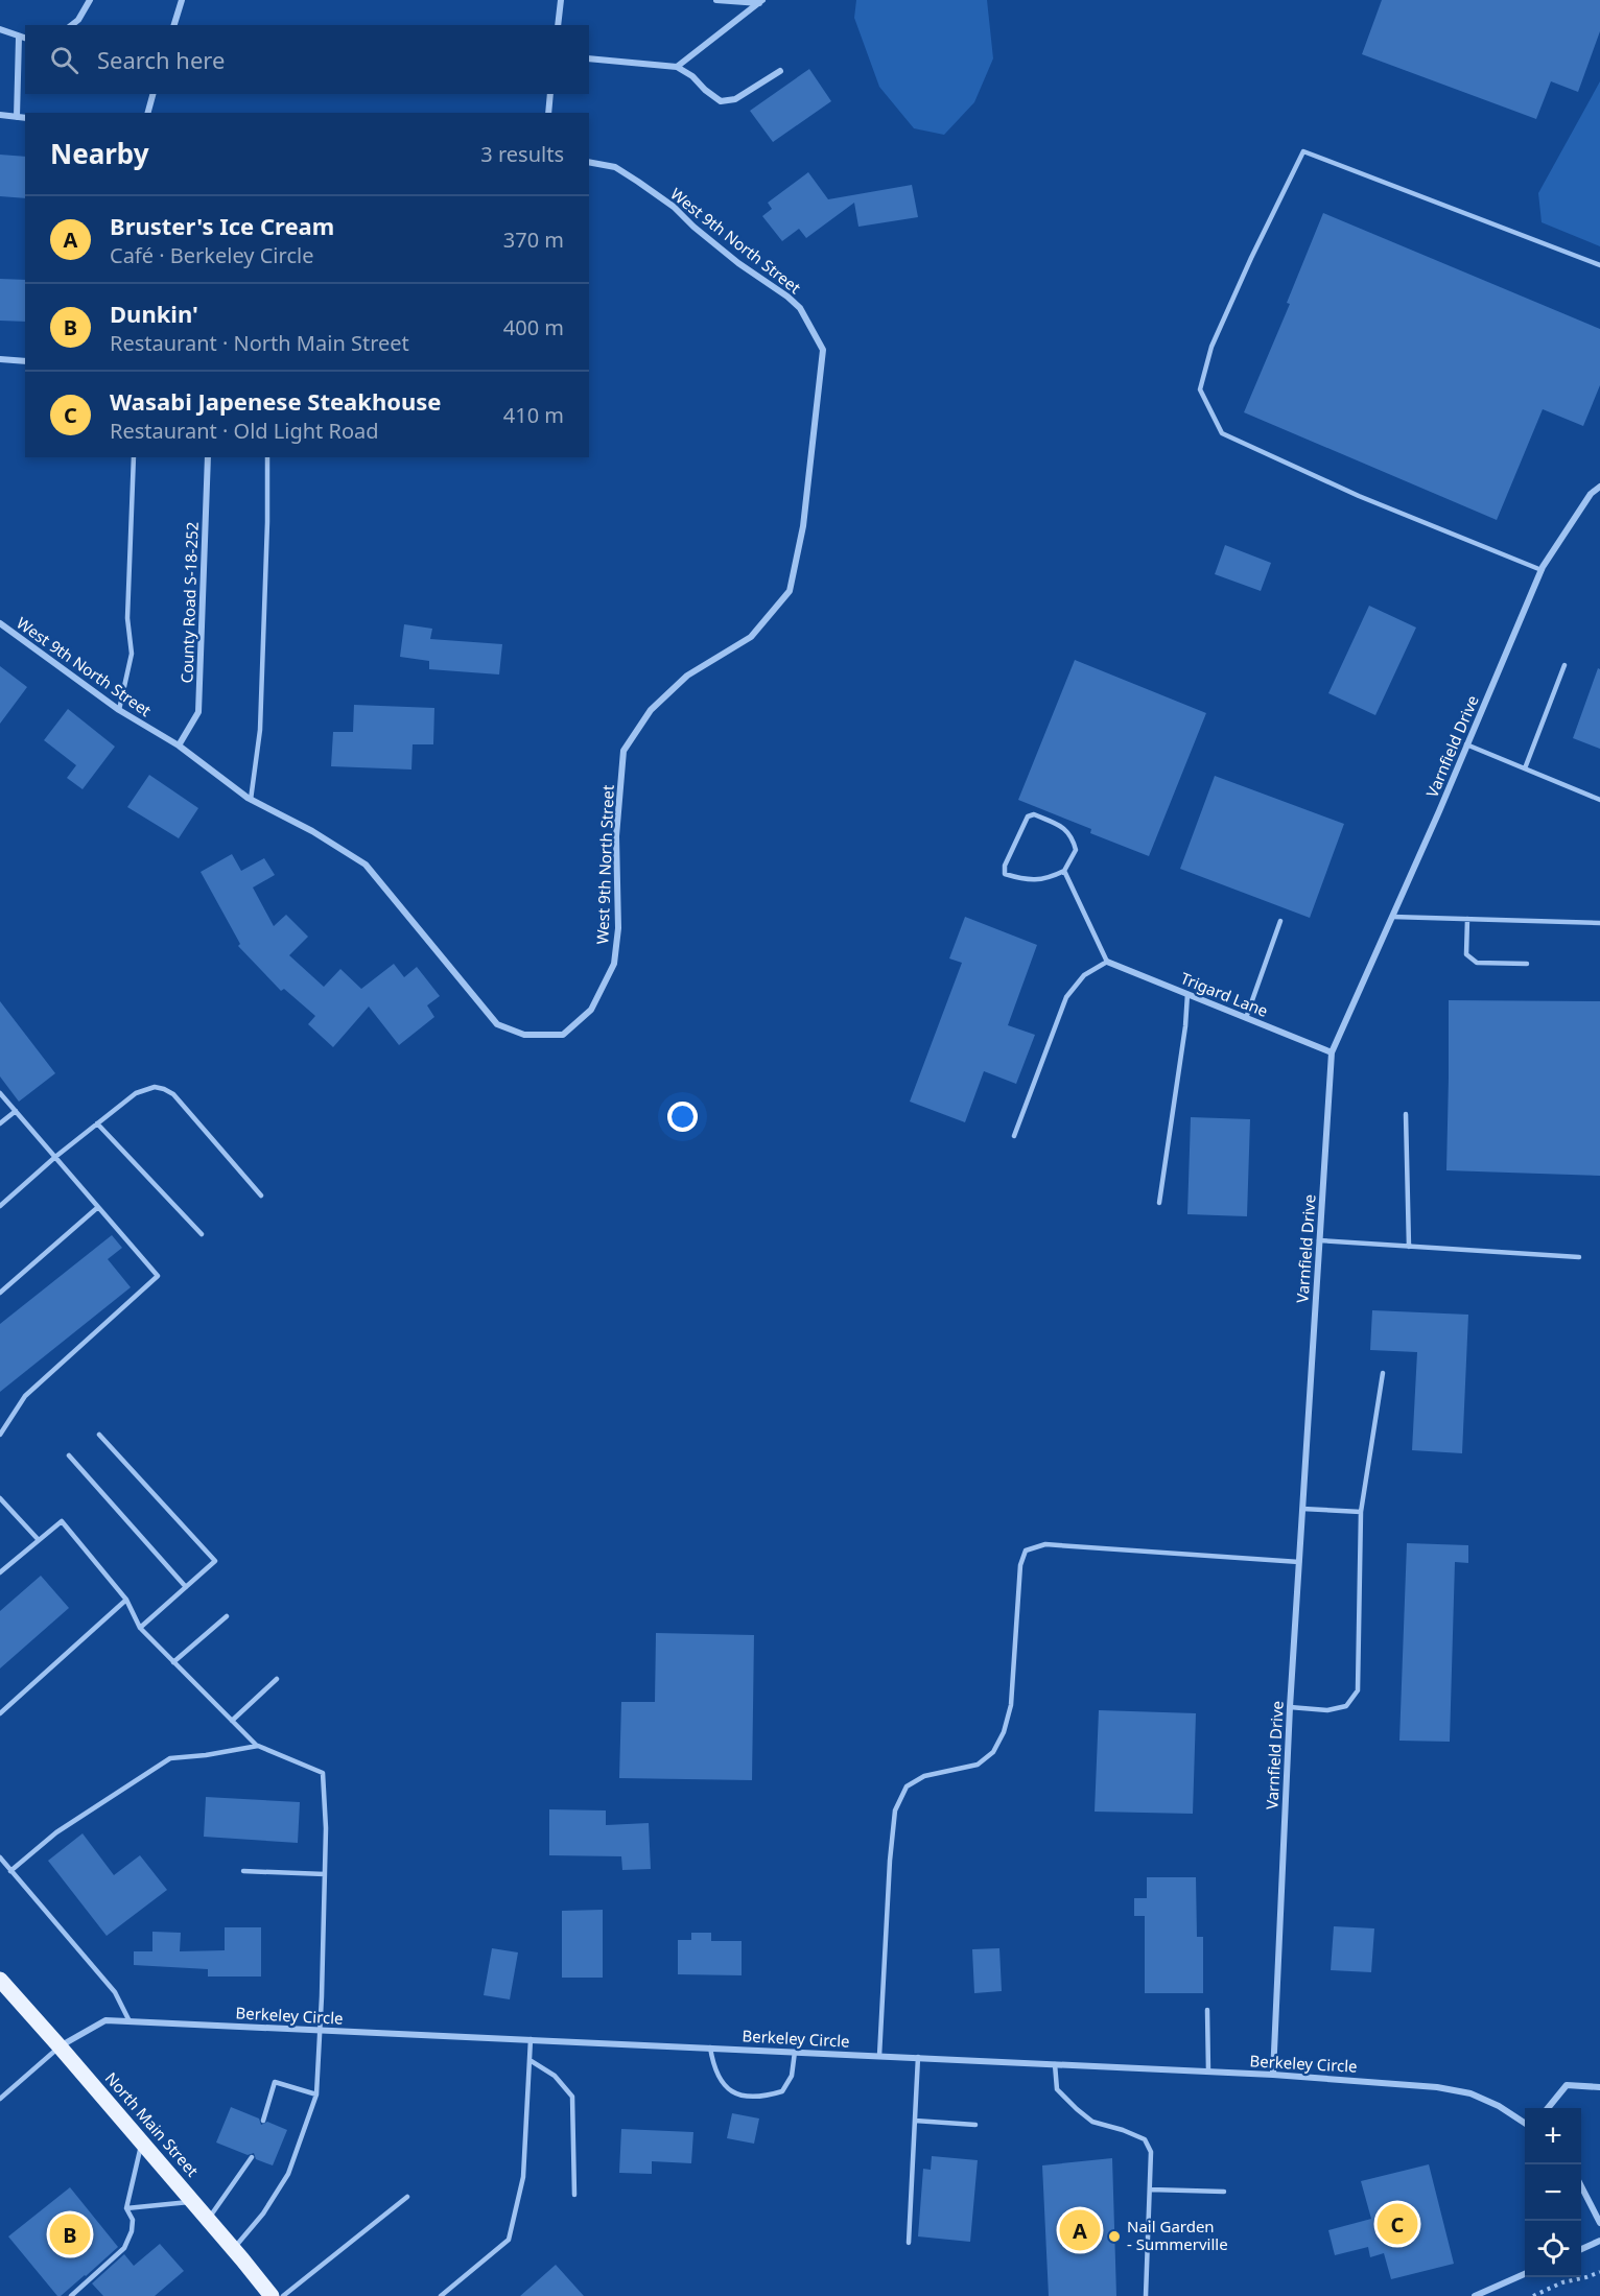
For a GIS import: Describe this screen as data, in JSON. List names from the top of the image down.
{
  "streets": {
    "main road": ["North Main Street"],
    "street": [
      "West 9th North Street",
      "County Road S-18-252",
      "Varnfield Drive",
      "Trigard Lane",
      "Berkeley Circle"
    ]
  },
  "crossings": [
    ["West 9th North Street", "County Road S-18-252"],
    ["Varnfield Drive", "Trigard Lane"],
    ["Varnfield Drive", "Berkeley Circle"],
    ["Berkeley Circle", "North Main Street"]
  ],
  "places": ["Nail Garden - Summerville"],
  "page": {
    "search": "Search here",
    "heading": ["Nearby", "3 results"],
    "list": [
      {
        "mark": "A",
        "name": "Bruster's Ice Cream",
        "note": "Café · Berkeley Circle",
        "value": "370 m"
      },
      {
        "mark": "B",
        "name": "Dunkin'",
        "note": "Restaurant · North Main Street",
        "value": "400 m"
      },
      {
        "mark": "C",
        "name": "Wasabi Japenese Steakhouse",
        "note": "Restaurant · Old Light Road",
        "value": "410 m"
      }
    ],
    "map_buttons": ["+", "−"],
    "pins": ["C", "A", "B"]
  }
}
